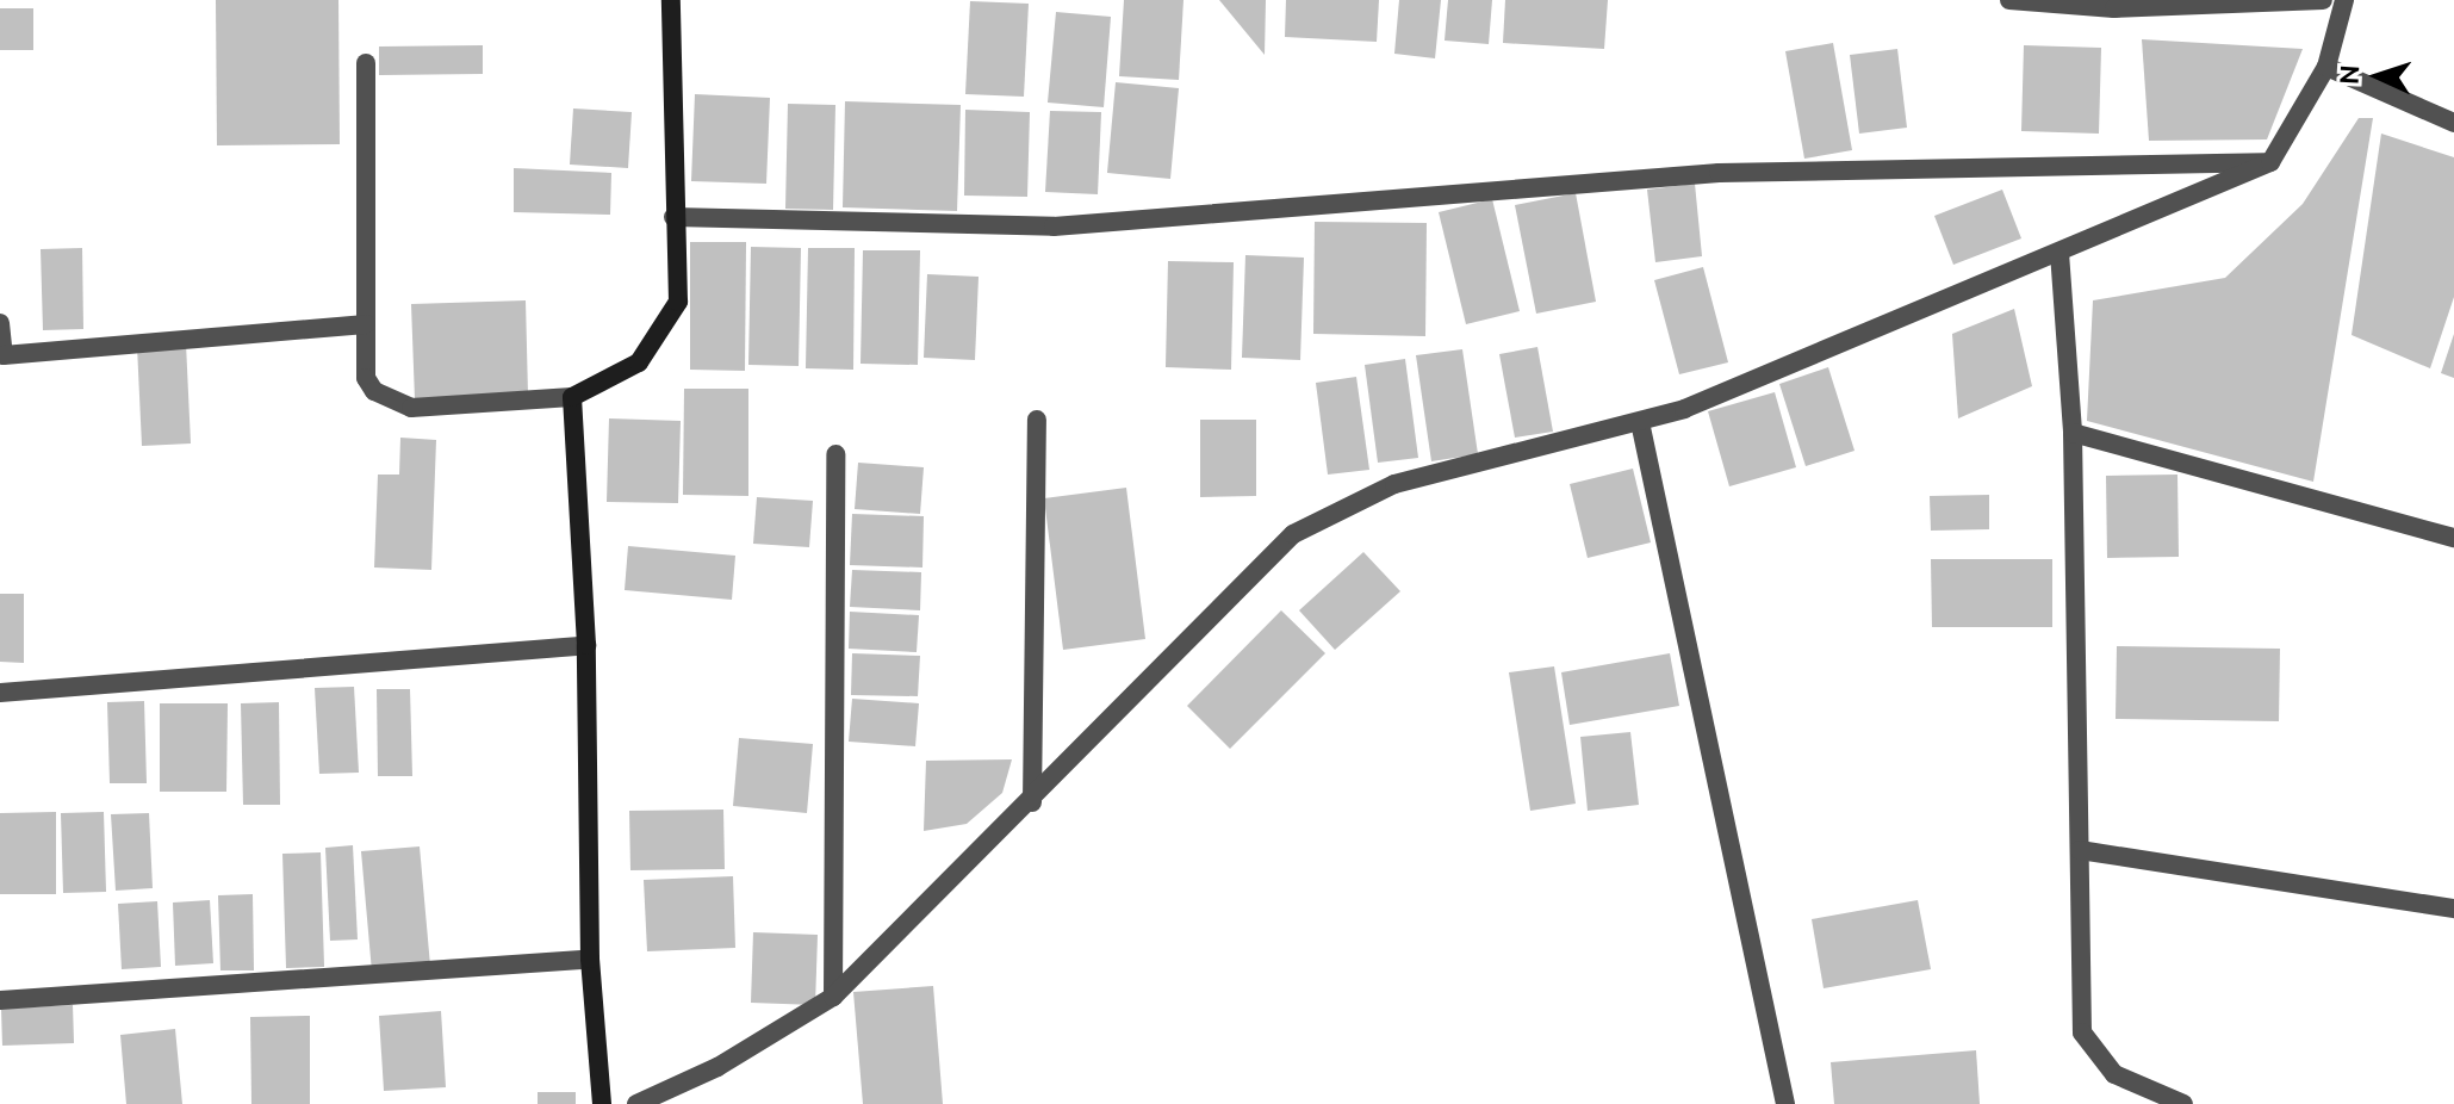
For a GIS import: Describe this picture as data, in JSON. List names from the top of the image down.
{
  "north": "left"
}
